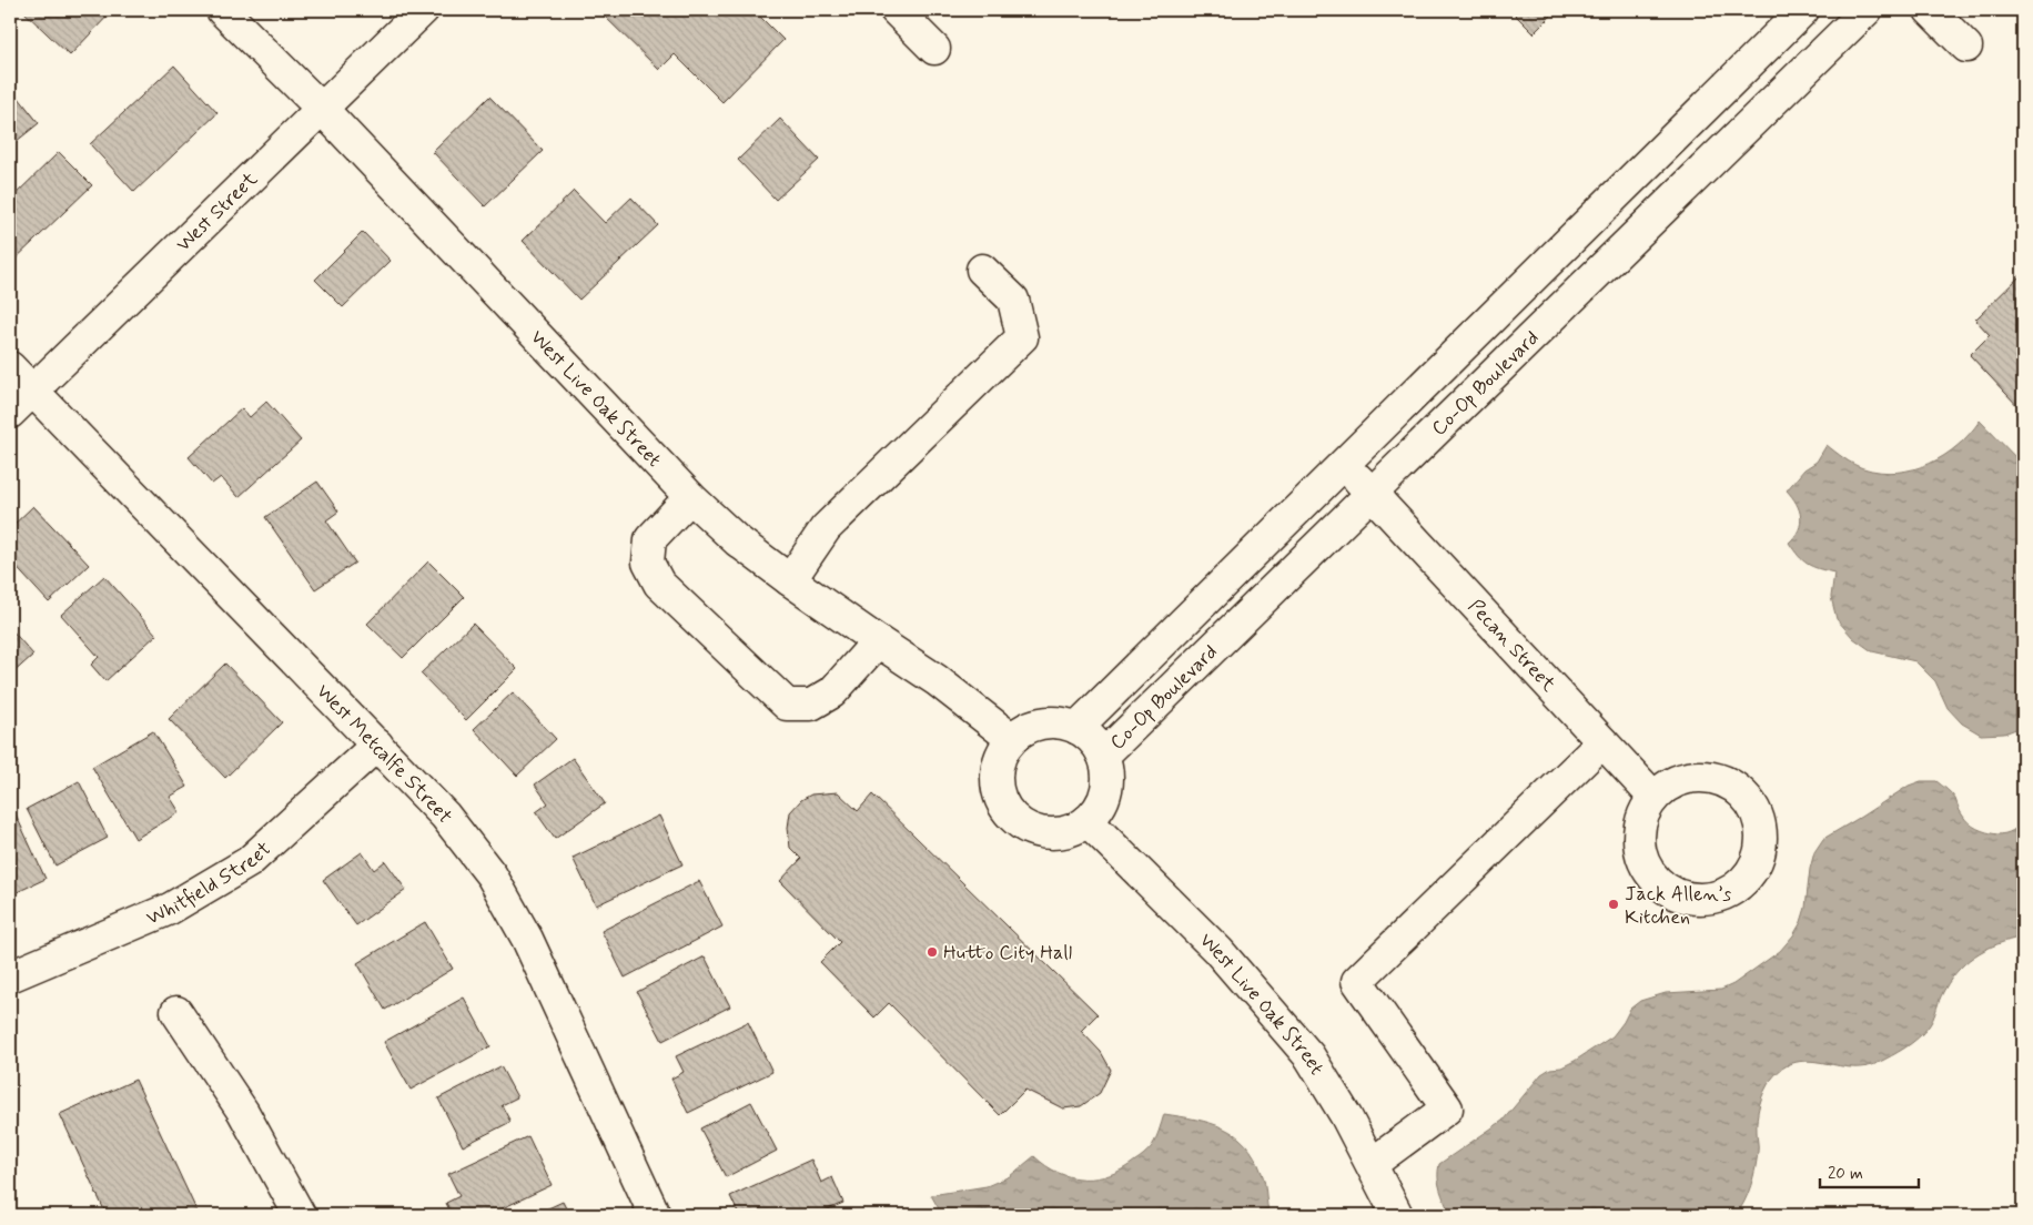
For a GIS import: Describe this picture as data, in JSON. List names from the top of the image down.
{
  "streets": {
    "street": [
      "West Street",
      "Co-Op Boulevard",
      "West Live Oak Street",
      "Pecan Street",
      "West Metcalfe Street",
      "Whitfield Street"
    ]
  },
  "crossings": [
    ["West Street", "West Live Oak Street"],
    ["West Street", "West Metcalfe Street"],
    ["Co-Op Boulevard", "West Live Oak Street"],
    ["Co-Op Boulevard", "Pecan Street"],
    ["West Metcalfe Street", "Whitfield Street"]
  ],
  "places": ["Jack Allen’s Kitchen", "Hutto City Hall"],
  "scale_bar": "20 m"
}
